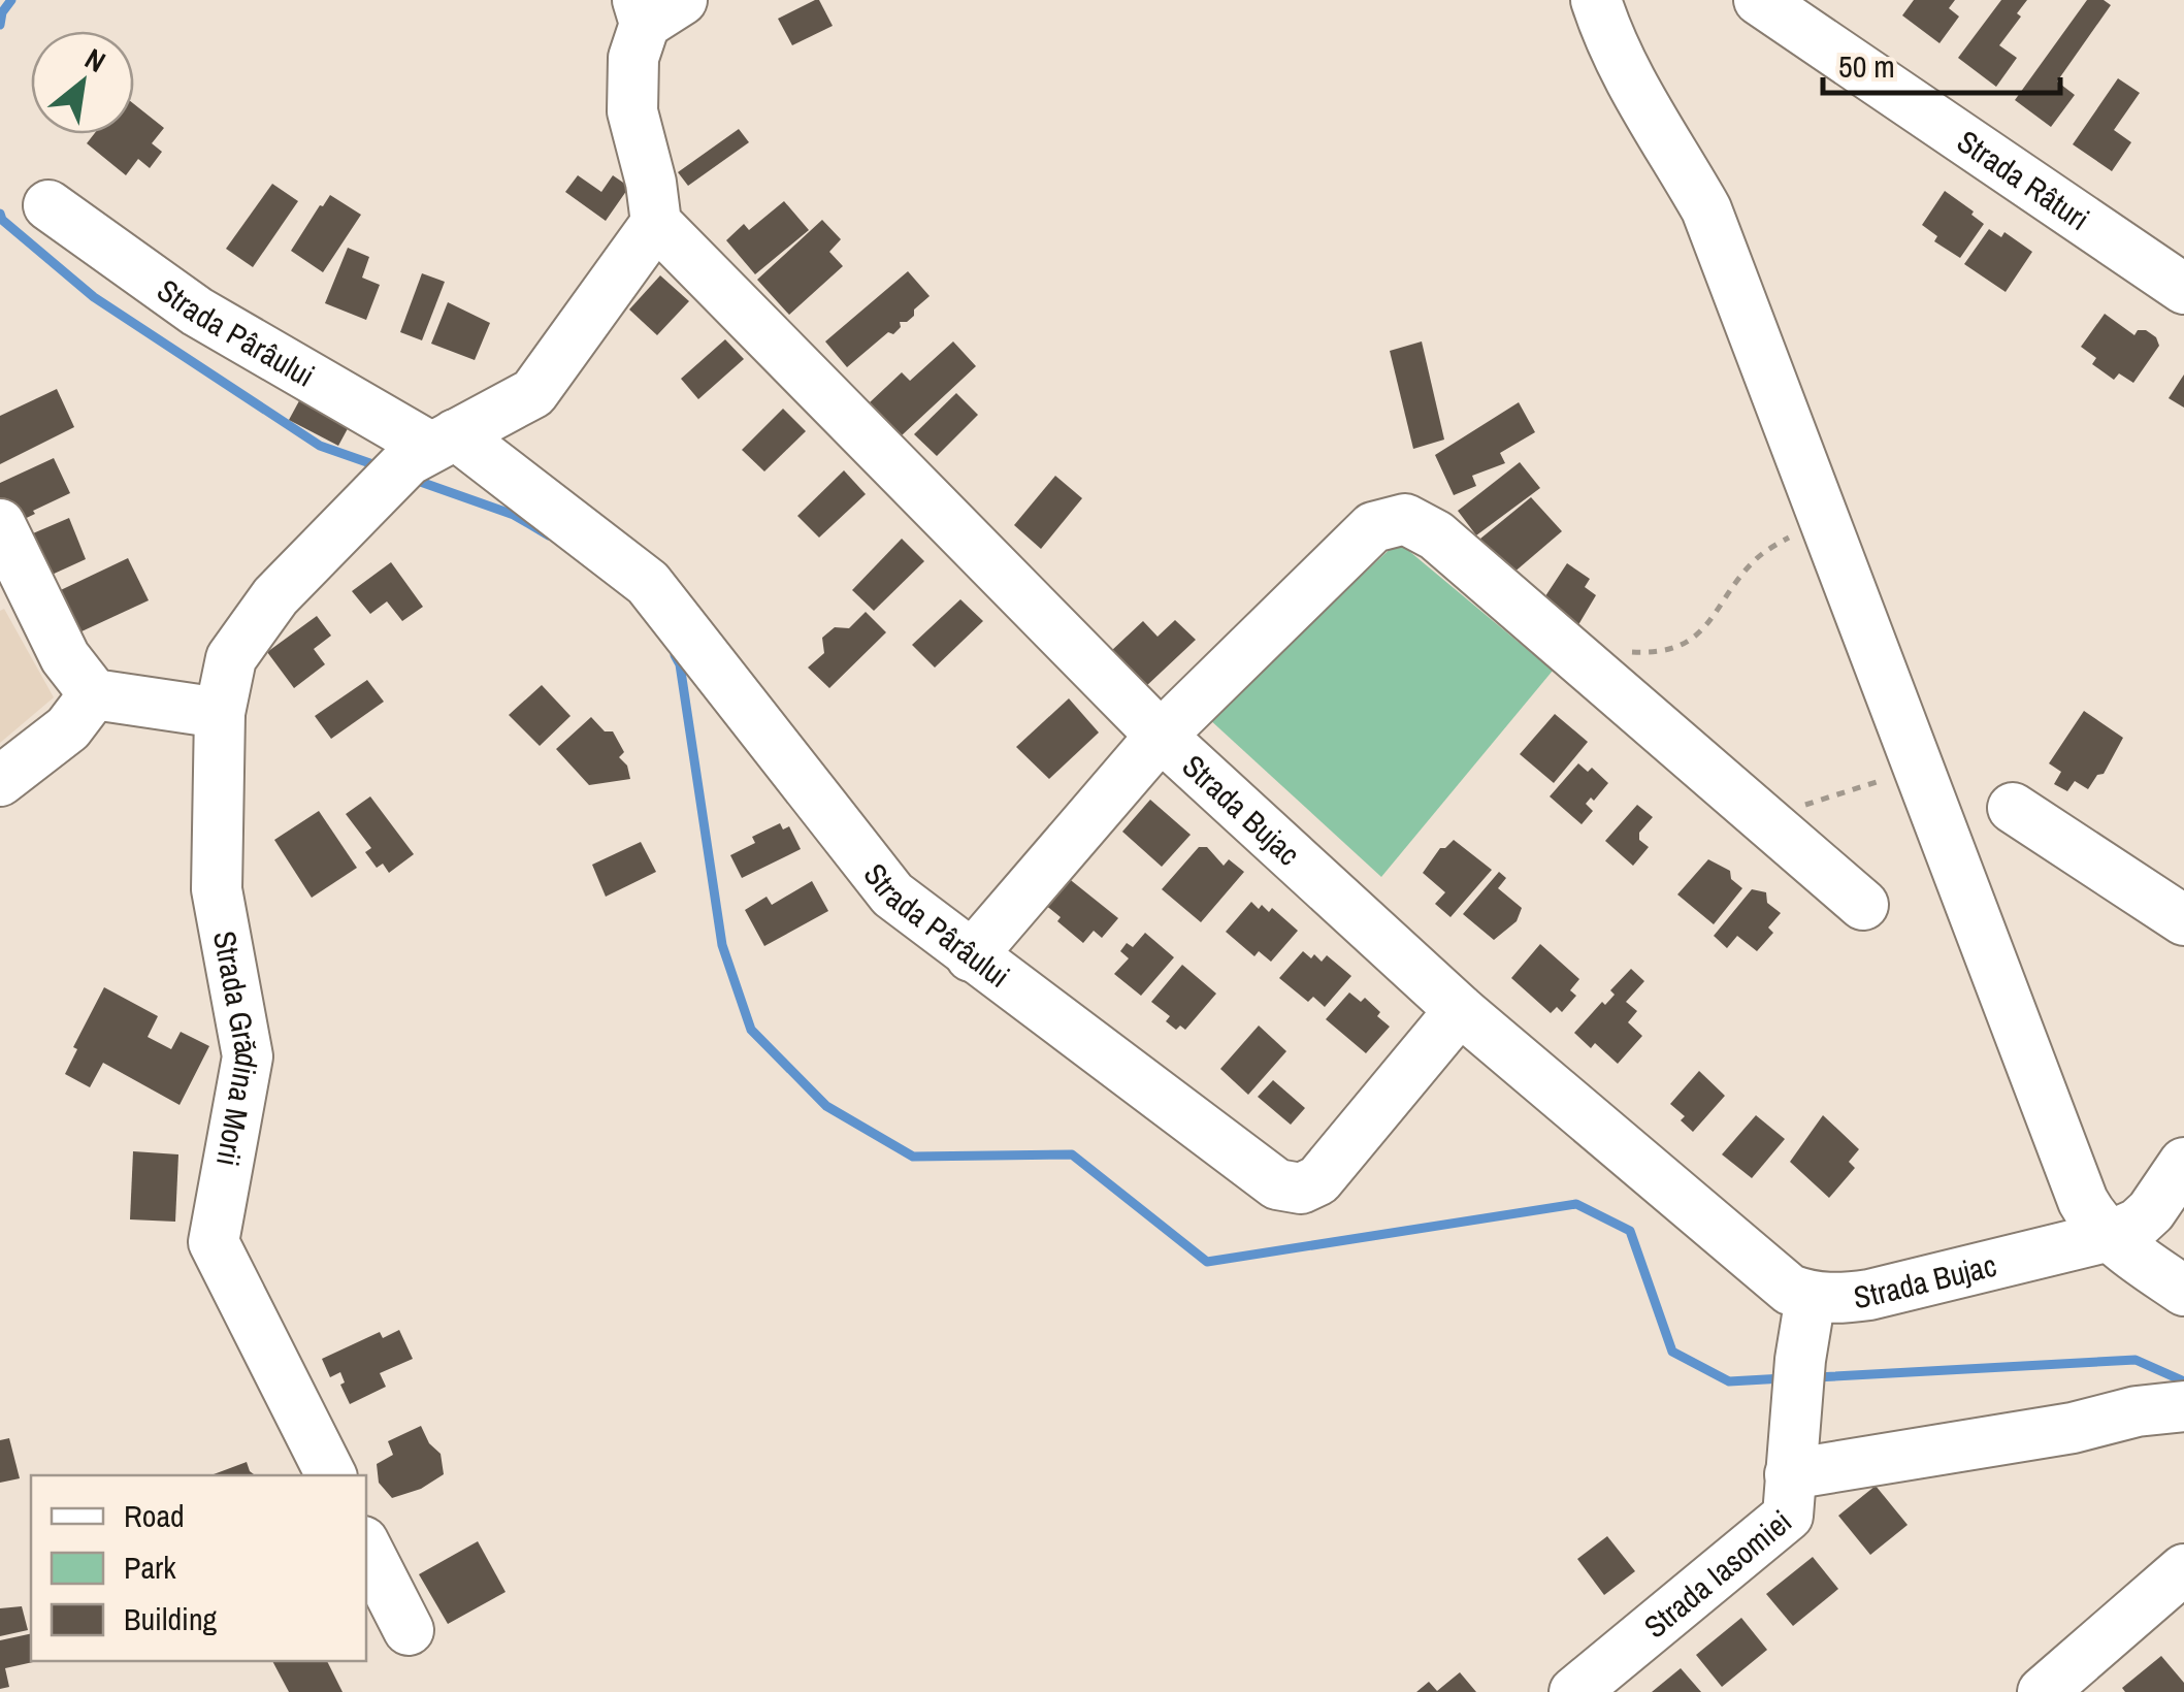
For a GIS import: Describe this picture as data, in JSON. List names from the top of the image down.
{
  "streets": {
    "street": [
      "Strada Râturi",
      "Strada Pârâului",
      "Strada Bujac",
      "Strada Grădina Morii",
      "Strada Iasomiei"
    ]
  },
  "crossings": [
    ["Strada Pârâului", "Strada Bujac"],
    ["Strada Pârâului", "Strada Grădina Morii"],
    ["Strada Bujac", "Strada Grădina Morii"],
    ["Strada Bujac", "Strada Iasomiei"]
  ],
  "legend": ["Road", "Park", "Building"],
  "scale_bar": "50 m",
  "north": "top right"
}
